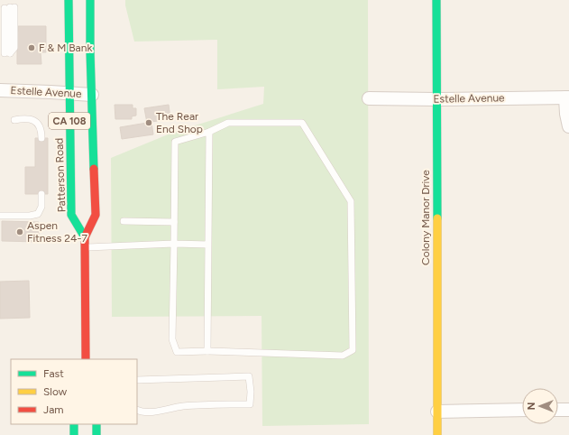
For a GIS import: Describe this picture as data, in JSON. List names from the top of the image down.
{
  "streets": {
    "main road": ["CA 108", "Patterson Road", "Colony Manor Drive"],
    "street": ["Estelle Avenue"]
  },
  "crossings": [
    ["Estelle Avenue", "CA 108"],
    ["Estelle Avenue", "Patterson Road"],
    ["Estelle Avenue", "Colony Manor Drive"],
    ["CA 108", "Patterson Road"]
  ],
  "places": ["F & M Bank", "The Rear End Shop", "Aspen Fitness 24-7"],
  "legend": ["Fast", "Slow", "Jam"],
  "north": "left"
}
